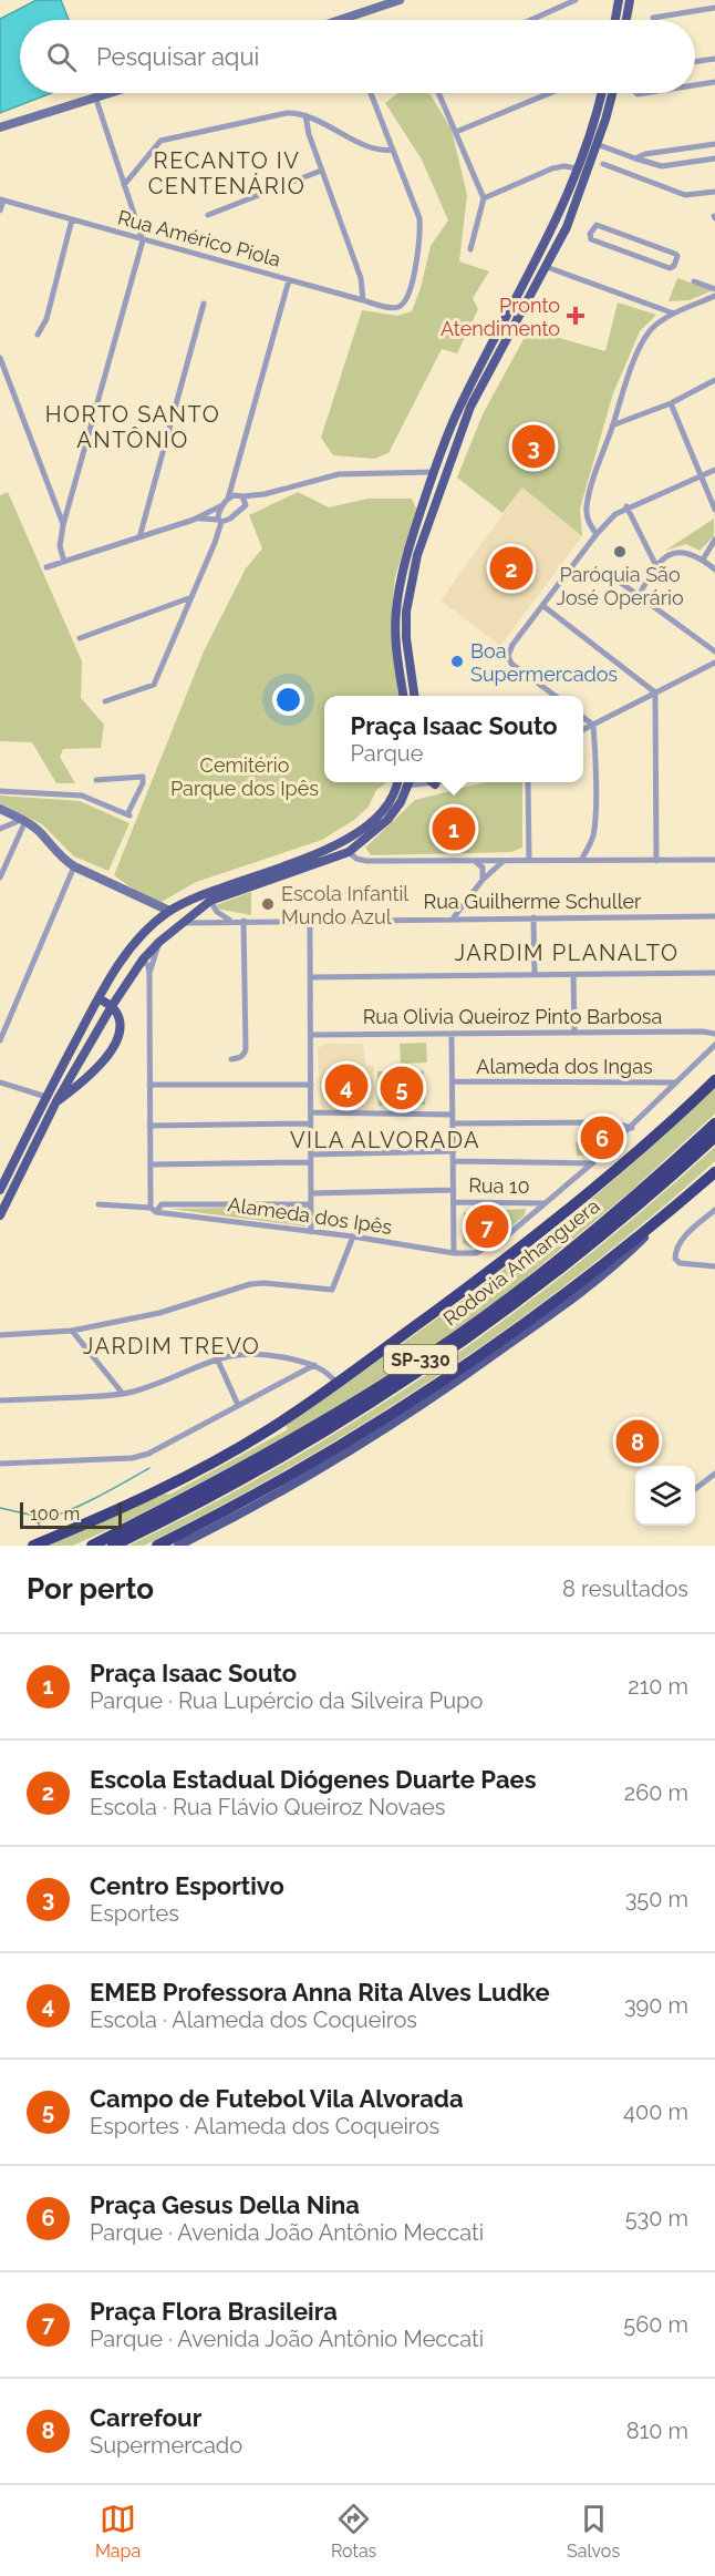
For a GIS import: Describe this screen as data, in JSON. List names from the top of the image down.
{
  "streets": {
    "highway": ["Rodovia Anhanguera", "SP-330"],
    "street": [
      "Rua Américo Piola",
      "Rua Guilherme Schuller",
      "Rua Olivia Queiroz Pinto Barbosa",
      "Alameda dos Ingas",
      "Rua 10",
      "Alameda dos Ipês"
    ]
  },
  "crossings": [
    ["Rua 10", "Alameda dos Ipês"]
  ],
  "districts": [
    "RECANTO IV CENTENÁRIO",
    "HORTO SANTO ANTÔNIO",
    "JARDIM PLANALTO",
    "VILA ALVORADA",
    "JARDIM TREVO"
  ],
  "parks": ["Cemitério Parque dos Ipês"],
  "places": {
    "health": ["Pronto Atendimento"],
    "other": ["Paróquia São José Operário", "Boa Supermercados", "Escola Infantil Mundo Azul"]
  },
  "scale_bar": "100 m",
  "page": {
    "search": "Pesquisar aqui",
    "pins": [
      "3",
      "2",
      "1",
      "4",
      "5",
      "6",
      "7",
      "8"
    ],
    "popup": ["Praça Isaac Souto", "Parque"],
    "scale": "100 m",
    "heading": ["Por perto", "8 resultados"],
    "list": [
      {
        "mark": "1",
        "name": "Praça Isaac Souto",
        "note": "Parque · Rua Lupércio da Silveira Pupo",
        "value": "210 m"
      },
      {
        "mark": "2",
        "name": "Escola Estadual Diógenes Duarte Paes",
        "note": "Escola · Rua Flávio Queiroz Novaes",
        "value": "260 m"
      },
      {
        "mark": "3",
        "name": "Centro Esportivo",
        "note": "Esportes",
        "value": "350 m"
      },
      {
        "mark": "4",
        "name": "EMEB Professora Anna Rita Alves Ludke",
        "note": "Escola · Alameda dos Coqueiros",
        "value": "390 m"
      },
      {
        "mark": "5",
        "name": "Campo de Futebol Vila Alvorada",
        "note": "Esportes · Alameda dos Coqueiros",
        "value": "400 m"
      },
      {
        "mark": "6",
        "name": "Praça Gesus Della Nina",
        "note": "Parque · Avenida João Antônio Meccati",
        "value": "530 m"
      },
      {
        "mark": "7",
        "name": "Praça Flora Brasileira",
        "note": "Parque · Avenida João Antônio Meccati",
        "value": "560 m"
      },
      {
        "mark": "8",
        "name": "Carrefour",
        "note": "Supermercado",
        "value": "810 m"
      }
    ],
    "nav": ["Mapa", "Rotas", "Salvos"]
  }
}
